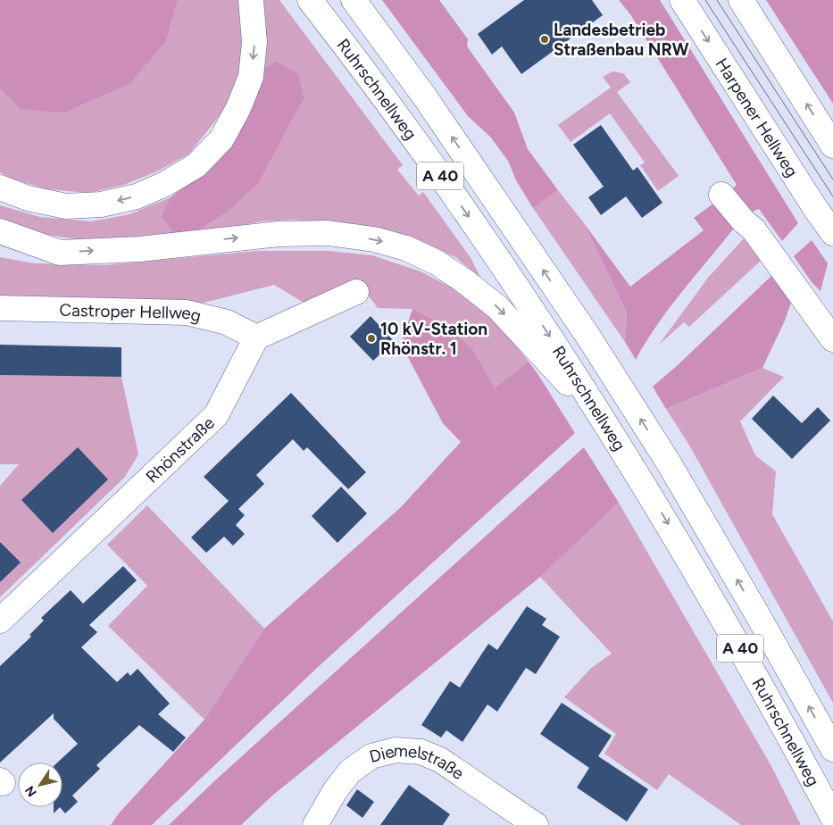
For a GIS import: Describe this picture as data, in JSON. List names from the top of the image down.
{
  "streets": {
    "main road": [
      "Ruhrschnellweg",
      "Harpener Hellweg",
      "A 40",
      "Castroper Hellweg",
      "Rhönstraße",
      "Diemelstraße"
    ]
  },
  "crossings": [
    ["Castroper Hellweg", "Rhönstraße"]
  ],
  "places": ["Landesbetrieb Straßenbau NRW", "10 kV-Station Rhönstr. 1"],
  "north": "bottom left"
}
